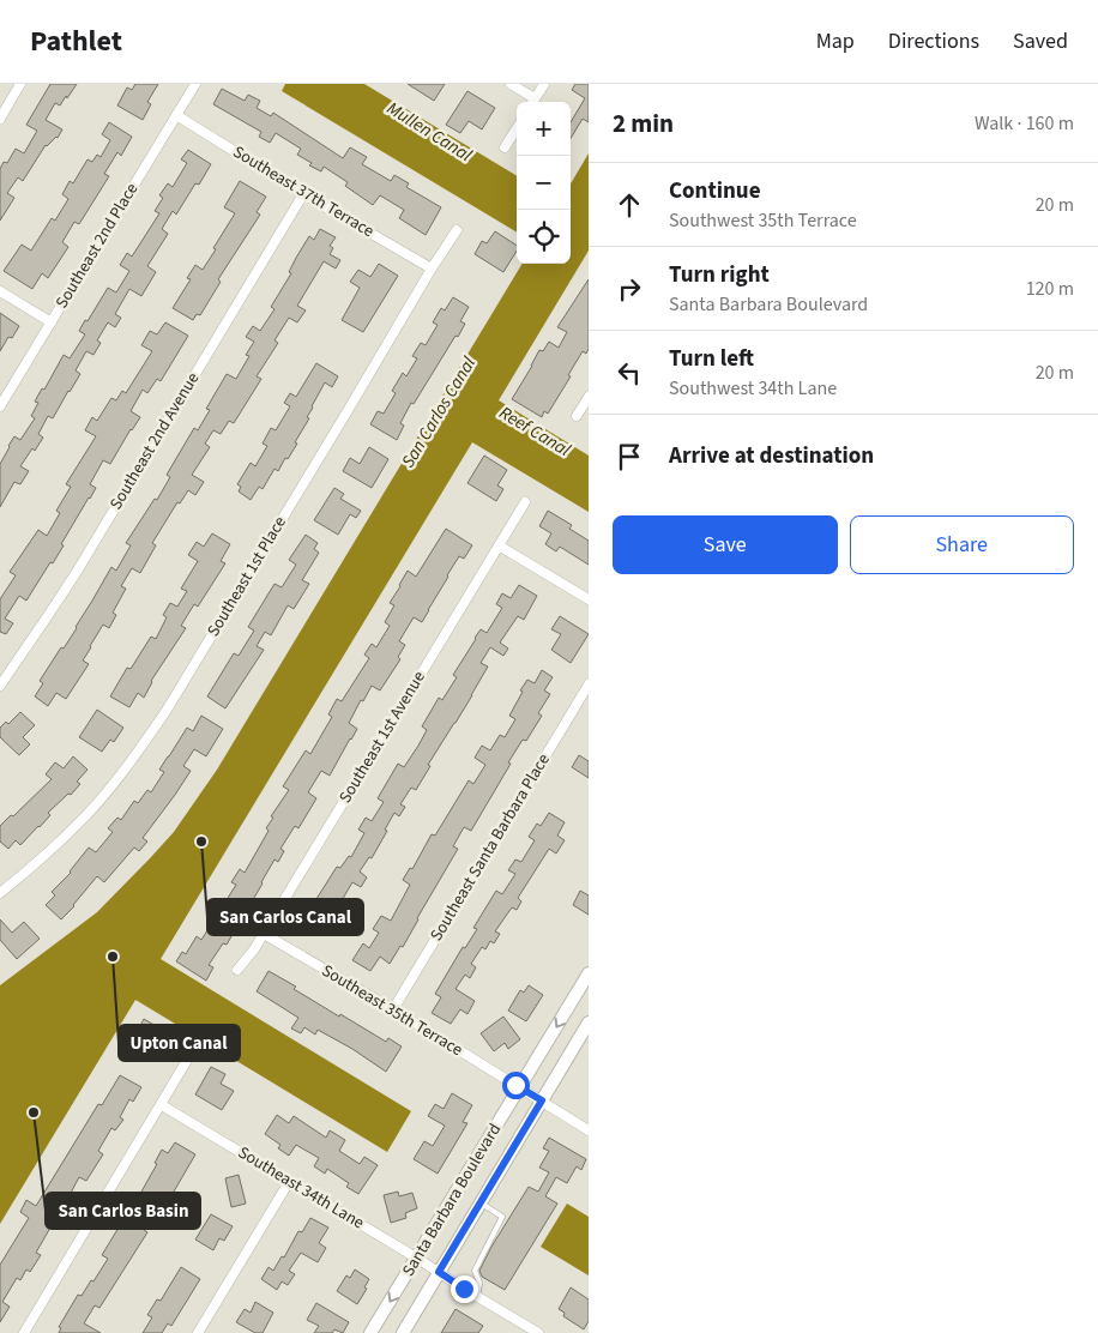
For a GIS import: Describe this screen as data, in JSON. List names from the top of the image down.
{
  "streets": {
    "main road": ["Santa Barbara Boulevard"],
    "street": [
      "Southeast 37th Terrace",
      "Southeast 2nd Place",
      "Southeast 2nd Avenue",
      "Southeast 1st Place",
      "Southeast 1st Avenue",
      "Southeast Santa Barbara Place",
      "Southeast 35th Terrace",
      "Southeast 34th Lane"
    ]
  },
  "crossings": [
    ["Southeast 37th Terrace", "Southeast 2nd Place"],
    ["Southeast 37th Terrace", "Southeast 2nd Avenue"],
    ["Southeast 37th Terrace", "Southeast 1st Place"],
    ["Southeast 1st Avenue", "Southeast 35th Terrace"],
    ["Southeast Santa Barbara Place", "Southeast 35th Terrace"],
    ["Southeast 35th Terrace", "Santa Barbara Boulevard"],
    ["Southeast 34th Lane", "Santa Barbara Boulevard"]
  ],
  "water": ["Mullen Canal", "San Carlos Canal", "Reef Canal"],
  "places": ["San Carlos Canal", "Upton Canal", "San Carlos Basin"],
  "page": {
    "header": "Pathlet",
    "nav": ["Map", "Directions", "Saved"],
    "heading": ["2 min", "Walk · 160 m"],
    "map_buttons": ["+", "−"],
    "list": [
      ["Continue", "Southwest 35th Terrace", "20 m"],
      ["Turn right", "Santa Barbara Boulevard", "120 m"],
      ["Turn left", "Southwest 34th Lane", "20 m"],
      "Arrive at destination"
    ],
    "buttons": ["Save", "Share"]
  }
}
